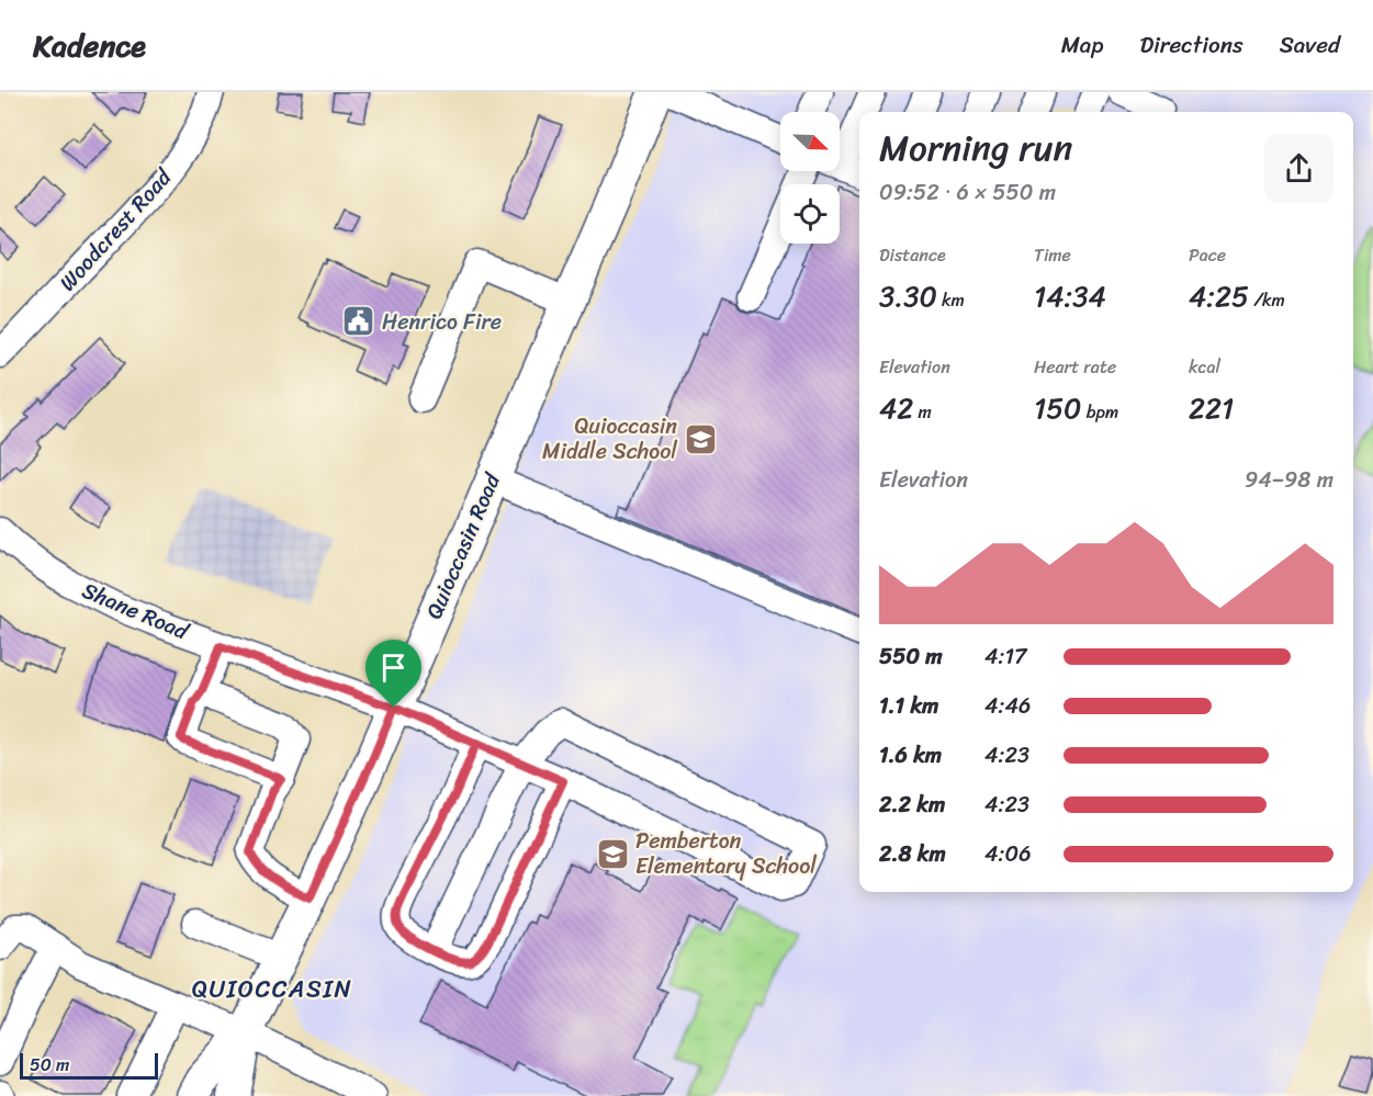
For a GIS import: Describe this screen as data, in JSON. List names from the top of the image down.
{
  "streets": {
    "main road": ["Quioccasin Road"],
    "street": ["Woodcrest Road", "Shane Road"]
  },
  "crossings": [
    ["Quioccasin Road", "Shane Road"]
  ],
  "districts": ["QUIOCCASIN"],
  "places": {
    "public building": ["Henrico Fire"],
    "school or university": ["Quioccasin Middle School", "Pemberton Elementary School"]
  },
  "scale_bar": "50 m",
  "north": "bottom right",
  "page": {
    "header": "Kadence",
    "nav": ["Map", "Directions", "Saved"],
    "heading": ["Morning run", "09:52 · 6 × 550 m"],
    "stats": [
      ["Distance", "3.30 km"],
      ["Time", "14:34"],
      ["Pace", "4:25 /km"],
      ["Elevation", "42 m"],
      ["Heart rate", "150 bpm"],
      ["kcal", "221"]
    ],
    "chart": ["Elevation", "94–98 m"],
    "list": [
      {
        "name": "550 m",
        "note": "4:17"
      },
      {
        "name": "1.1 km",
        "note": "4:46"
      },
      {
        "name": "1.6 km",
        "note": "4:23"
      },
      {
        "name": "2.2 km",
        "note": "4:23"
      },
      {
        "name": "2.8 km",
        "note": "4:06"
      }
    ],
    "scale": "50 m"
  }
}
